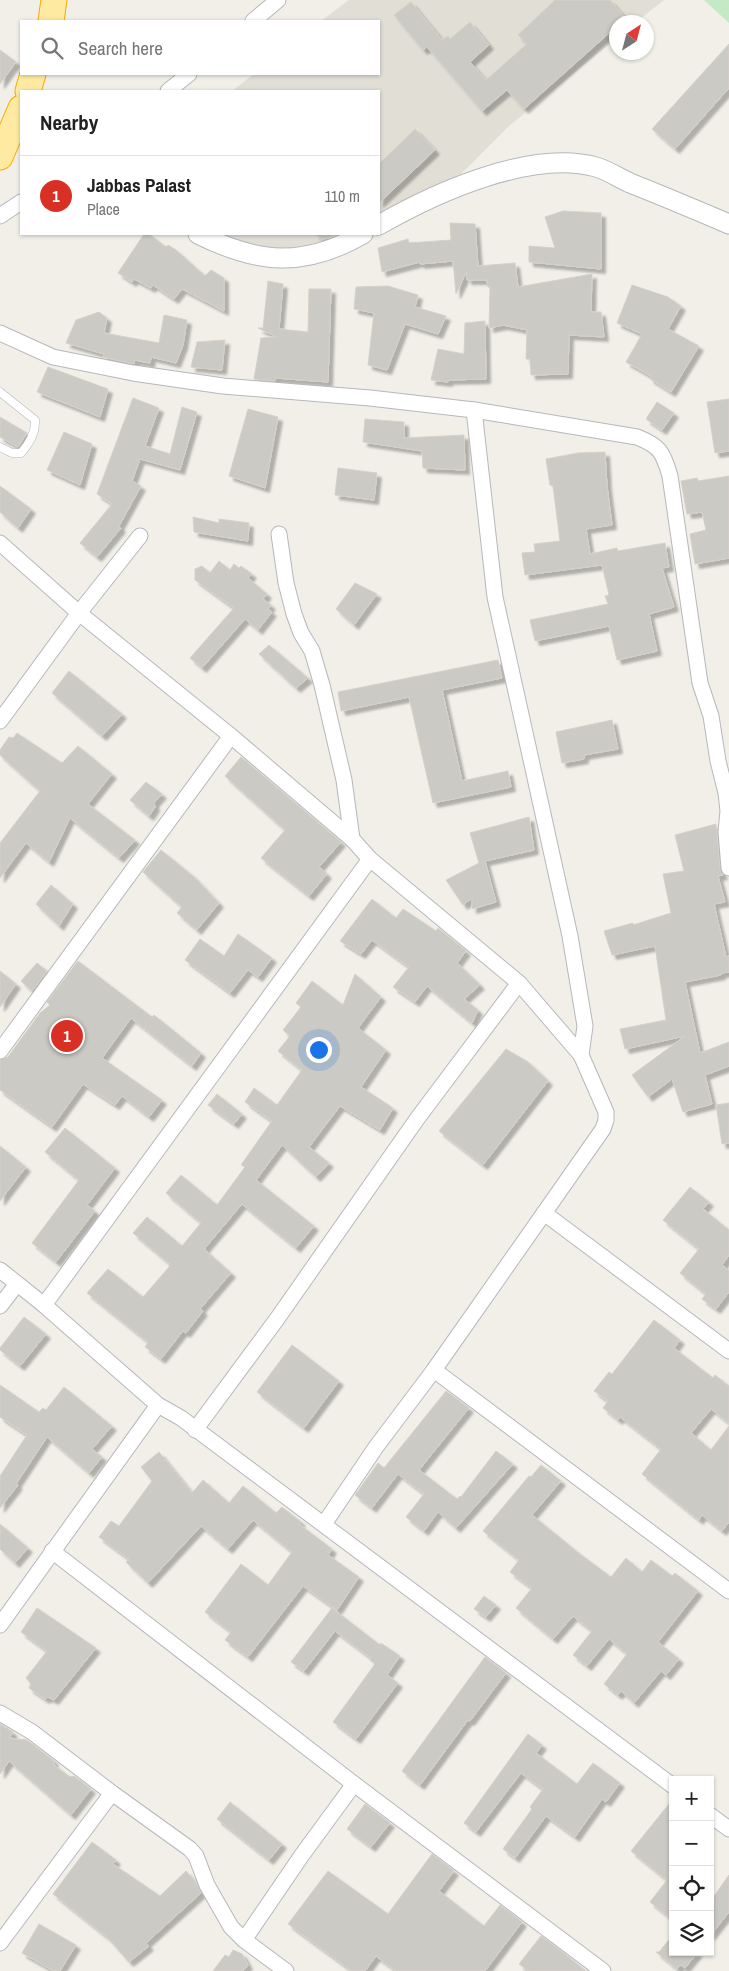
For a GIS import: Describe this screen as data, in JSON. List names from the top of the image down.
{
  "north": "top right",
  "page": {
    "search": "Search here",
    "heading": "Nearby",
    "list": [
      {
        "mark": "1",
        "name": "Jabbas Palast",
        "note": "Place",
        "value": "110 m"
      }
    ],
    "pins": "1",
    "map_buttons": ["+", "−"]
  }
}
